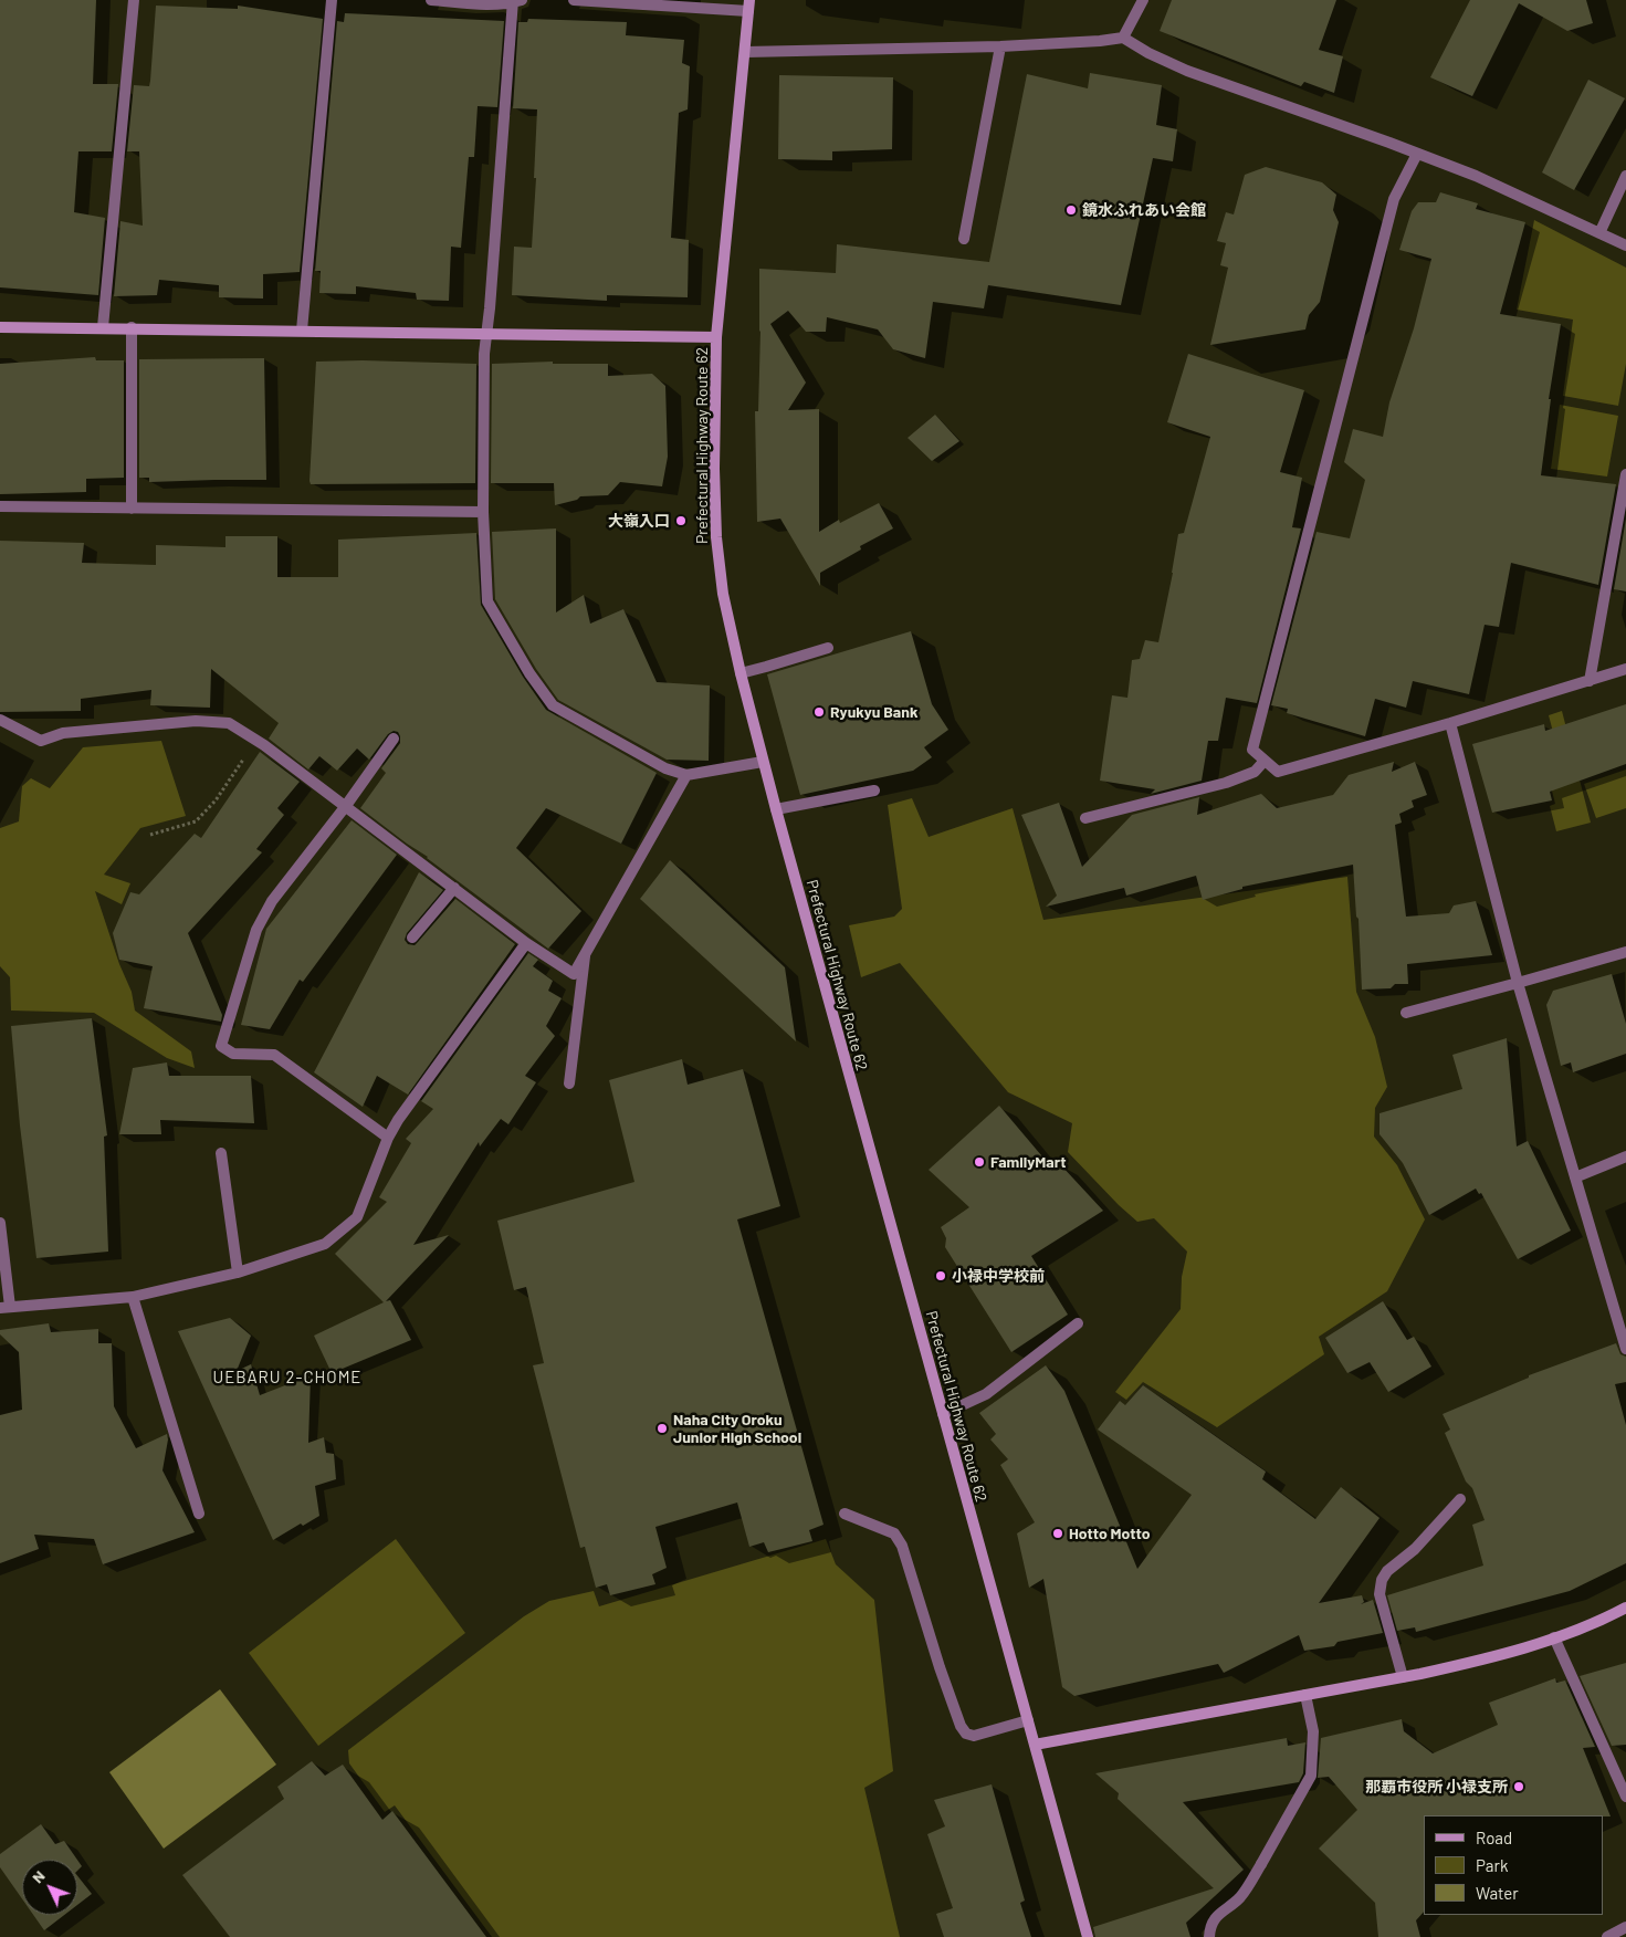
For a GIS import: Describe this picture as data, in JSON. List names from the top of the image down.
{
  "streets": {
    "main road": ["Prefectural Highway Route 62"]
  },
  "districts": ["UEBARU 2-CHOME"],
  "places": [
    "鏡水ふれあい会館",
    "大嶺入口",
    "Ryukyu Bank",
    "FamilyMart",
    "小禄中学校前",
    "Naha City Oroku Junior High School",
    "Hotto Motto",
    "那覇市役所 小禄支所"
  ],
  "legend": ["Road", "Park", "Water"],
  "north": "top left"
}
